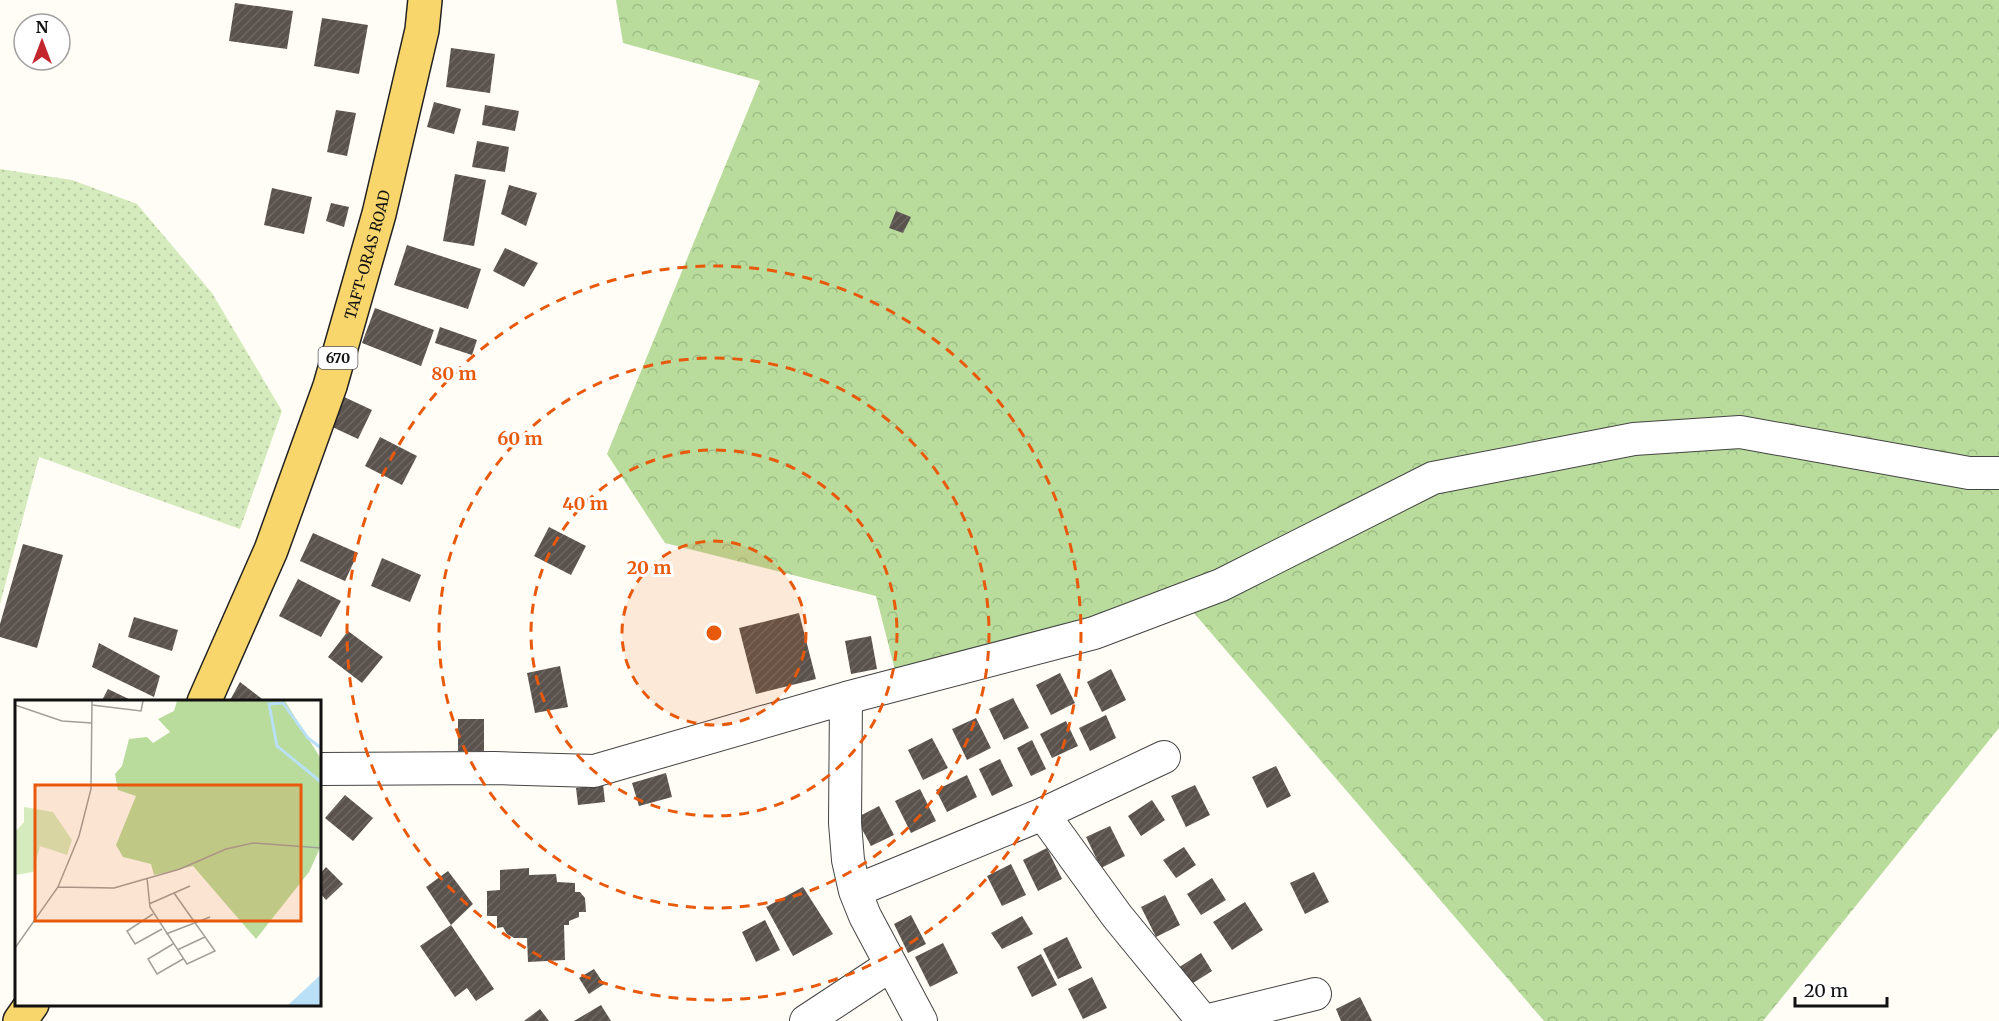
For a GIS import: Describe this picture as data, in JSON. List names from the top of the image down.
{
  "streets": {
    "main road": ["TAFT-ORAS ROAD", "670"]
  },
  "scale_bar": "20 m",
  "north": "top",
  "rings": [
    "80 m",
    "60 m",
    "40 m",
    "20 m"
  ]
}
